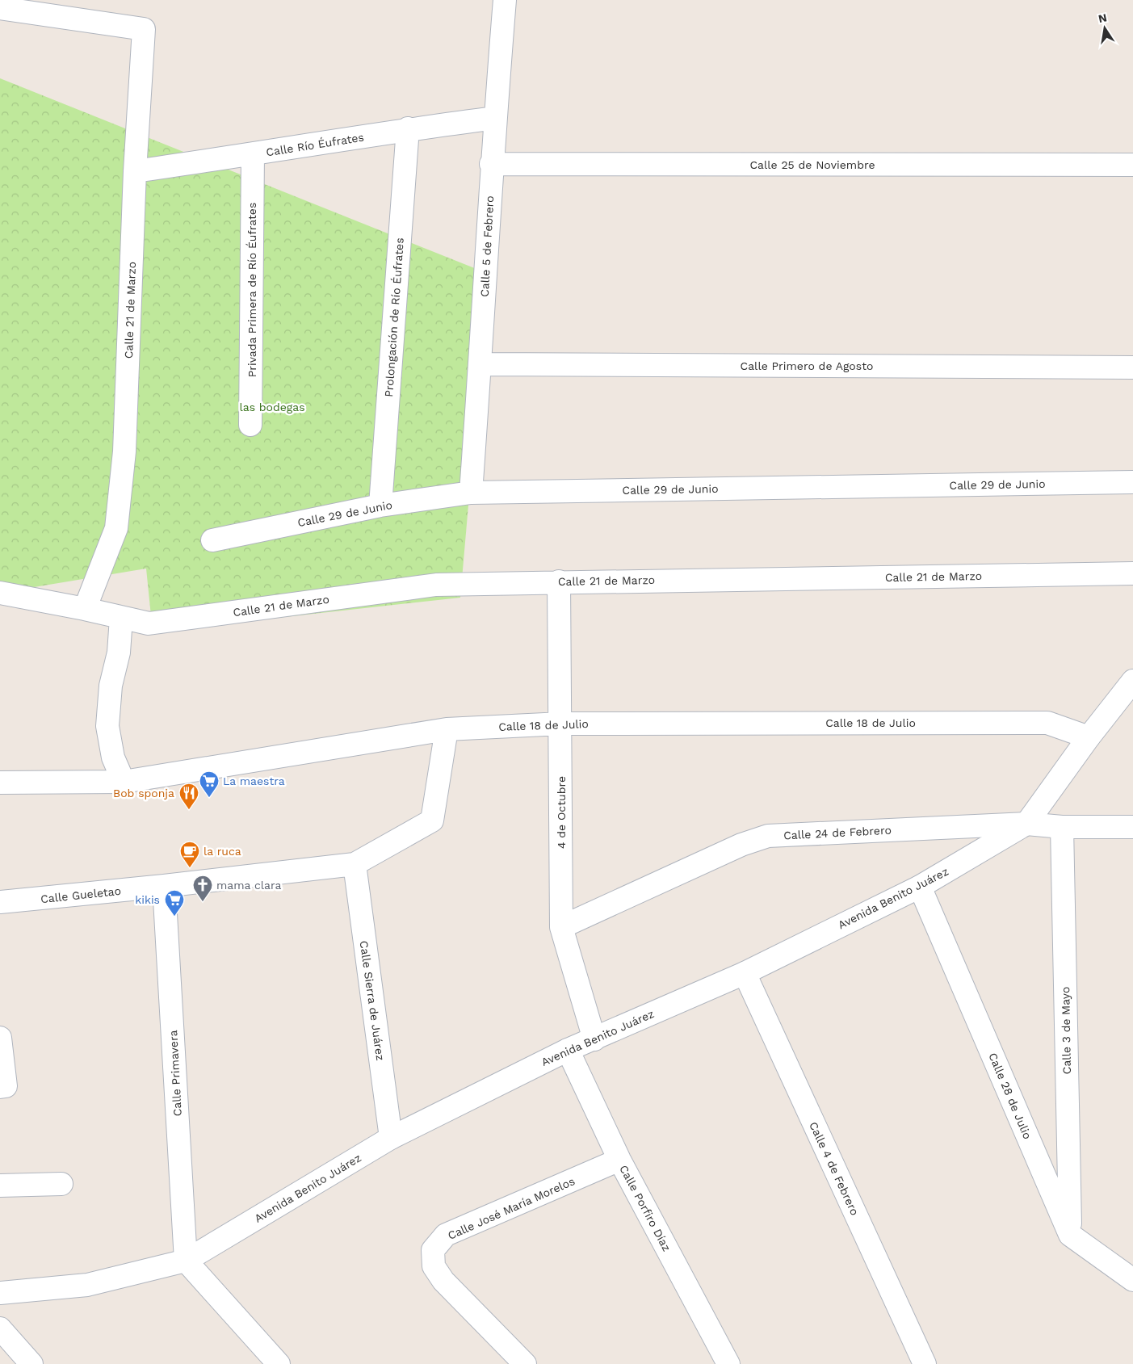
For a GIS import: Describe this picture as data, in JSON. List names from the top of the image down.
{
  "streets": {
    "street": [
      "Calle Río Éufrates",
      "Calle 25 de Noviembre",
      "Calle 5 de Febrero",
      "Privada Primera de Río Éufrates",
      "Calle 21 de Marzo",
      "Prolongación de Río Éufrates",
      "Calle Primero de Agosto",
      "Calle 29 de Junio",
      "Calle 18 de Julio",
      "4 de Octubre",
      "Calle 24 de Febrero",
      "Calle Gueletao",
      "Avenida Benito Juárez",
      "Calle Sierra de Juárez",
      "Calle 3 de Mayo",
      "Calle Primavera",
      "Calle 28 de Julio",
      "Calle 4 de Febrero",
      "Calle José María Morelos",
      "Calle Porfiro Díaz"
    ]
  },
  "crossings": [
    ["Calle Río Éufrates", "Calle 5 de Febrero"],
    ["Calle Río Éufrates", "Privada Primera de Río Éufrates"],
    ["Calle Río Éufrates", "Calle 21 de Marzo"],
    ["Calle Río Éufrates", "Prolongación de Río Éufrates"],
    ["Calle 25 de Noviembre", "Calle 5 de Febrero"],
    ["Calle 5 de Febrero", "Calle Primero de Agosto"],
    ["Calle 5 de Febrero", "Calle 29 de Junio"],
    ["Calle 21 de Marzo", "4 de Octubre"],
    ["Prolongación de Río Éufrates", "Calle 29 de Junio"],
    ["Calle 18 de Julio", "4 de Octubre"],
    ["Calle 18 de Julio", "Avenida Benito Juárez"],
    ["4 de Octubre", "Calle 24 de Febrero"],
    ["4 de Octubre", "Avenida Benito Juárez"],
    ["Calle 24 de Febrero", "Avenida Benito Juárez"],
    ["Calle 24 de Febrero", "Calle 3 de Mayo"],
    ["Calle Gueletao", "Calle Sierra de Juárez"],
    ["Calle Gueletao", "Calle Primavera"],
    ["Avenida Benito Juárez", "Calle Sierra de Juárez"],
    ["Avenida Benito Juárez", "Calle Primavera"],
    ["Avenida Benito Juárez", "Calle 28 de Julio"],
    ["Avenida Benito Juárez", "Calle 4 de Febrero"],
    ["Avenida Benito Juárez", "Calle Porfiro Díaz"],
    ["Calle 3 de Mayo", "Calle 28 de Julio"],
    ["Calle José María Morelos", "Calle Porfiro Díaz"]
  ],
  "parks": ["las bodegas"],
  "places": {
    "supermarket": ["La maestra", "kikis"],
    "restaurant": ["Bob sponja"],
    "cafe": ["la ruca"],
    "church": ["mama clara"]
  },
  "north": "top"
}
